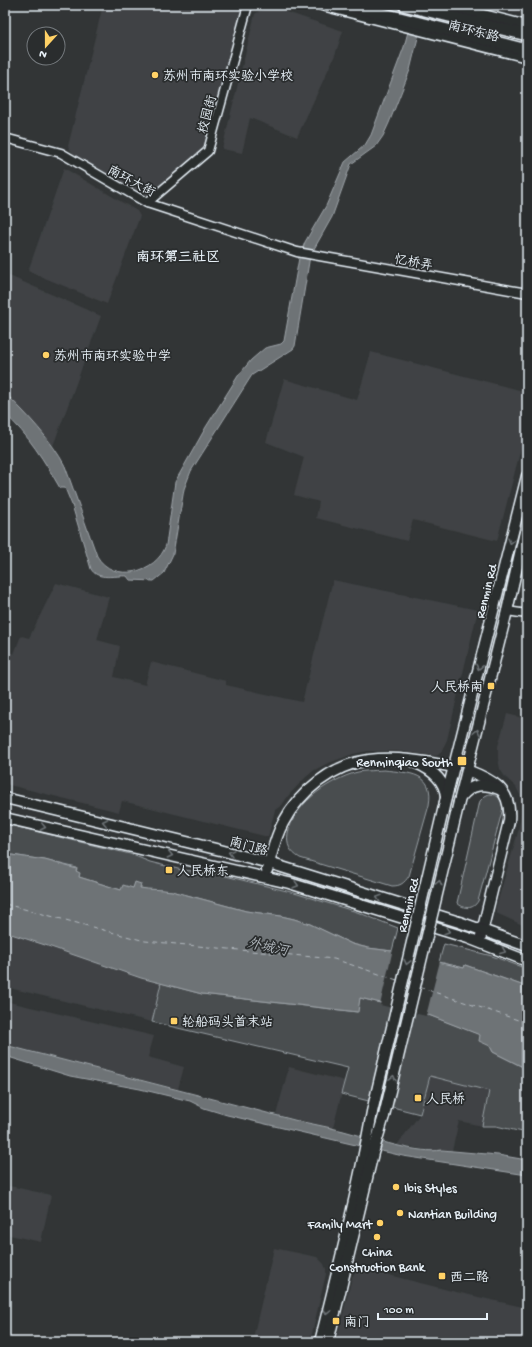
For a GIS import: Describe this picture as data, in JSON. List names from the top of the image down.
{
  "streets": {
    "main road": ["南环东路", "Renmin Rd", "南门路"],
    "street": ["校园街", "南环大街", "忆桥弄"]
  },
  "crossings": [
    ["校园街", "南环大街"],
    ["南环大街", "忆桥弄"]
  ],
  "districts": ["南环第三社区"],
  "water": ["外城河"],
  "places": {
    "other": [
      "苏州市南环实验小学校",
      "苏州市南环实验中学",
      "Ibis Styles",
      "Nantian Building",
      "Family Mart",
      "China Construction Bank"
    ],
    "transit": [
      "人民桥南",
      "Renminqiao South",
      "人民桥东",
      "轮船码头首末站",
      "人民桥",
      "西二路",
      "南门"
    ]
  },
  "scale_bar": "100 m",
  "north": "bottom"
}
